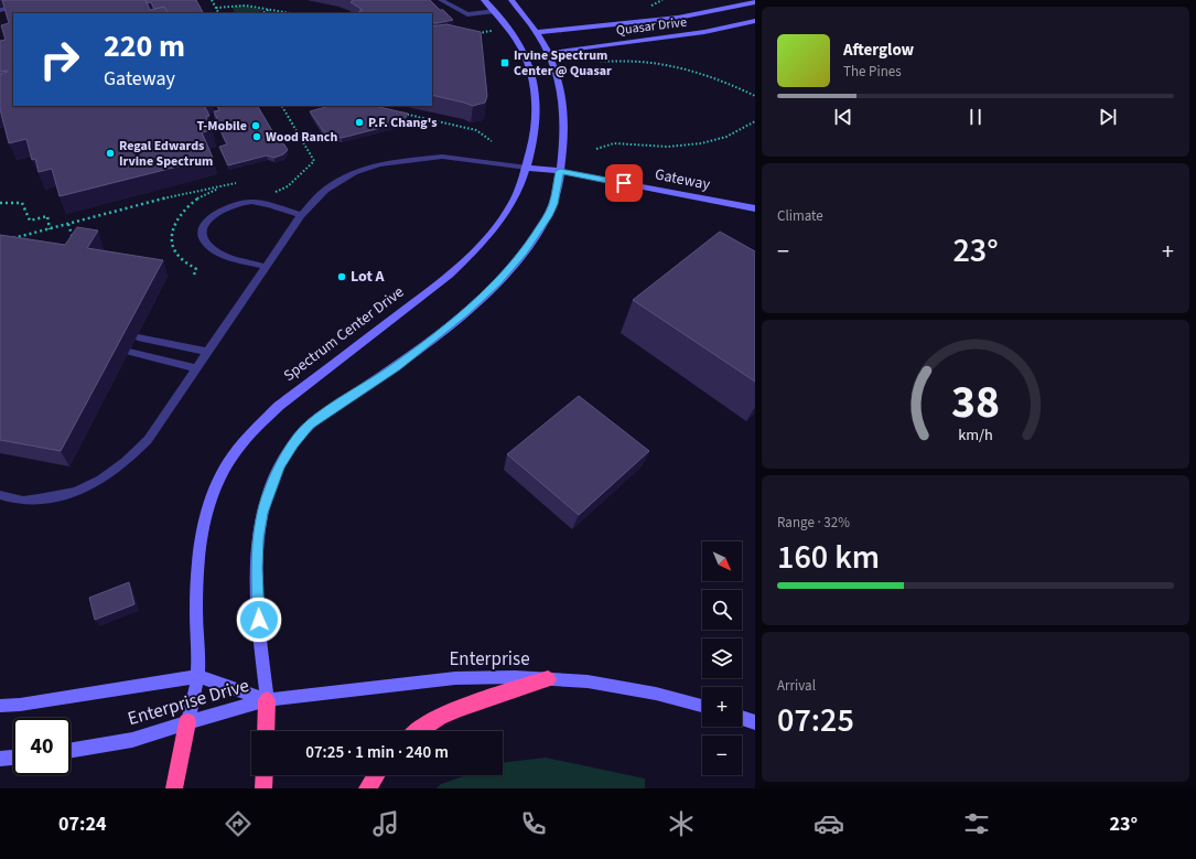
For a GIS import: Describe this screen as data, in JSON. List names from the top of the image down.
{
  "streets": {
    "street": [
      "Quasar Drive",
      "Gateway",
      "Spectrum Center Drive",
      "Enterprise",
      "Enterprise Drive"
    ]
  },
  "crossings": [
    ["Gateway", "Spectrum Center Drive"],
    ["Spectrum Center Drive", "Enterprise Drive"],
    ["Enterprise", "Enterprise Drive"]
  ],
  "places": {
    "transit": ["Irvine Spectrum Center @ Quasar"],
    "other": [
      "P.F. Chang's",
      "T-Mobile",
      "Wood Ranch",
      "Regal Edwards Irvine Spectrum",
      "Lot A"
    ]
  },
  "north": "bottom right",
  "page": {
    "turn": ["220 m", "Gateway"],
    "song": ["Afterglow", "The Pines"],
    "tile": [
      "Climate",
      ["Range · 32%", "160 km"],
      ["Arrival", "07:25"]
    ],
    "heat": ["−", "23°", "+"],
    "map_buttons": ["+", "−"],
    "limit": "40",
    "trip": "07:25 · 1 min · 240 m",
    "tabs": ["07:24", "23°"],
    "gauge": ["38", "km/h"]
  }
}
